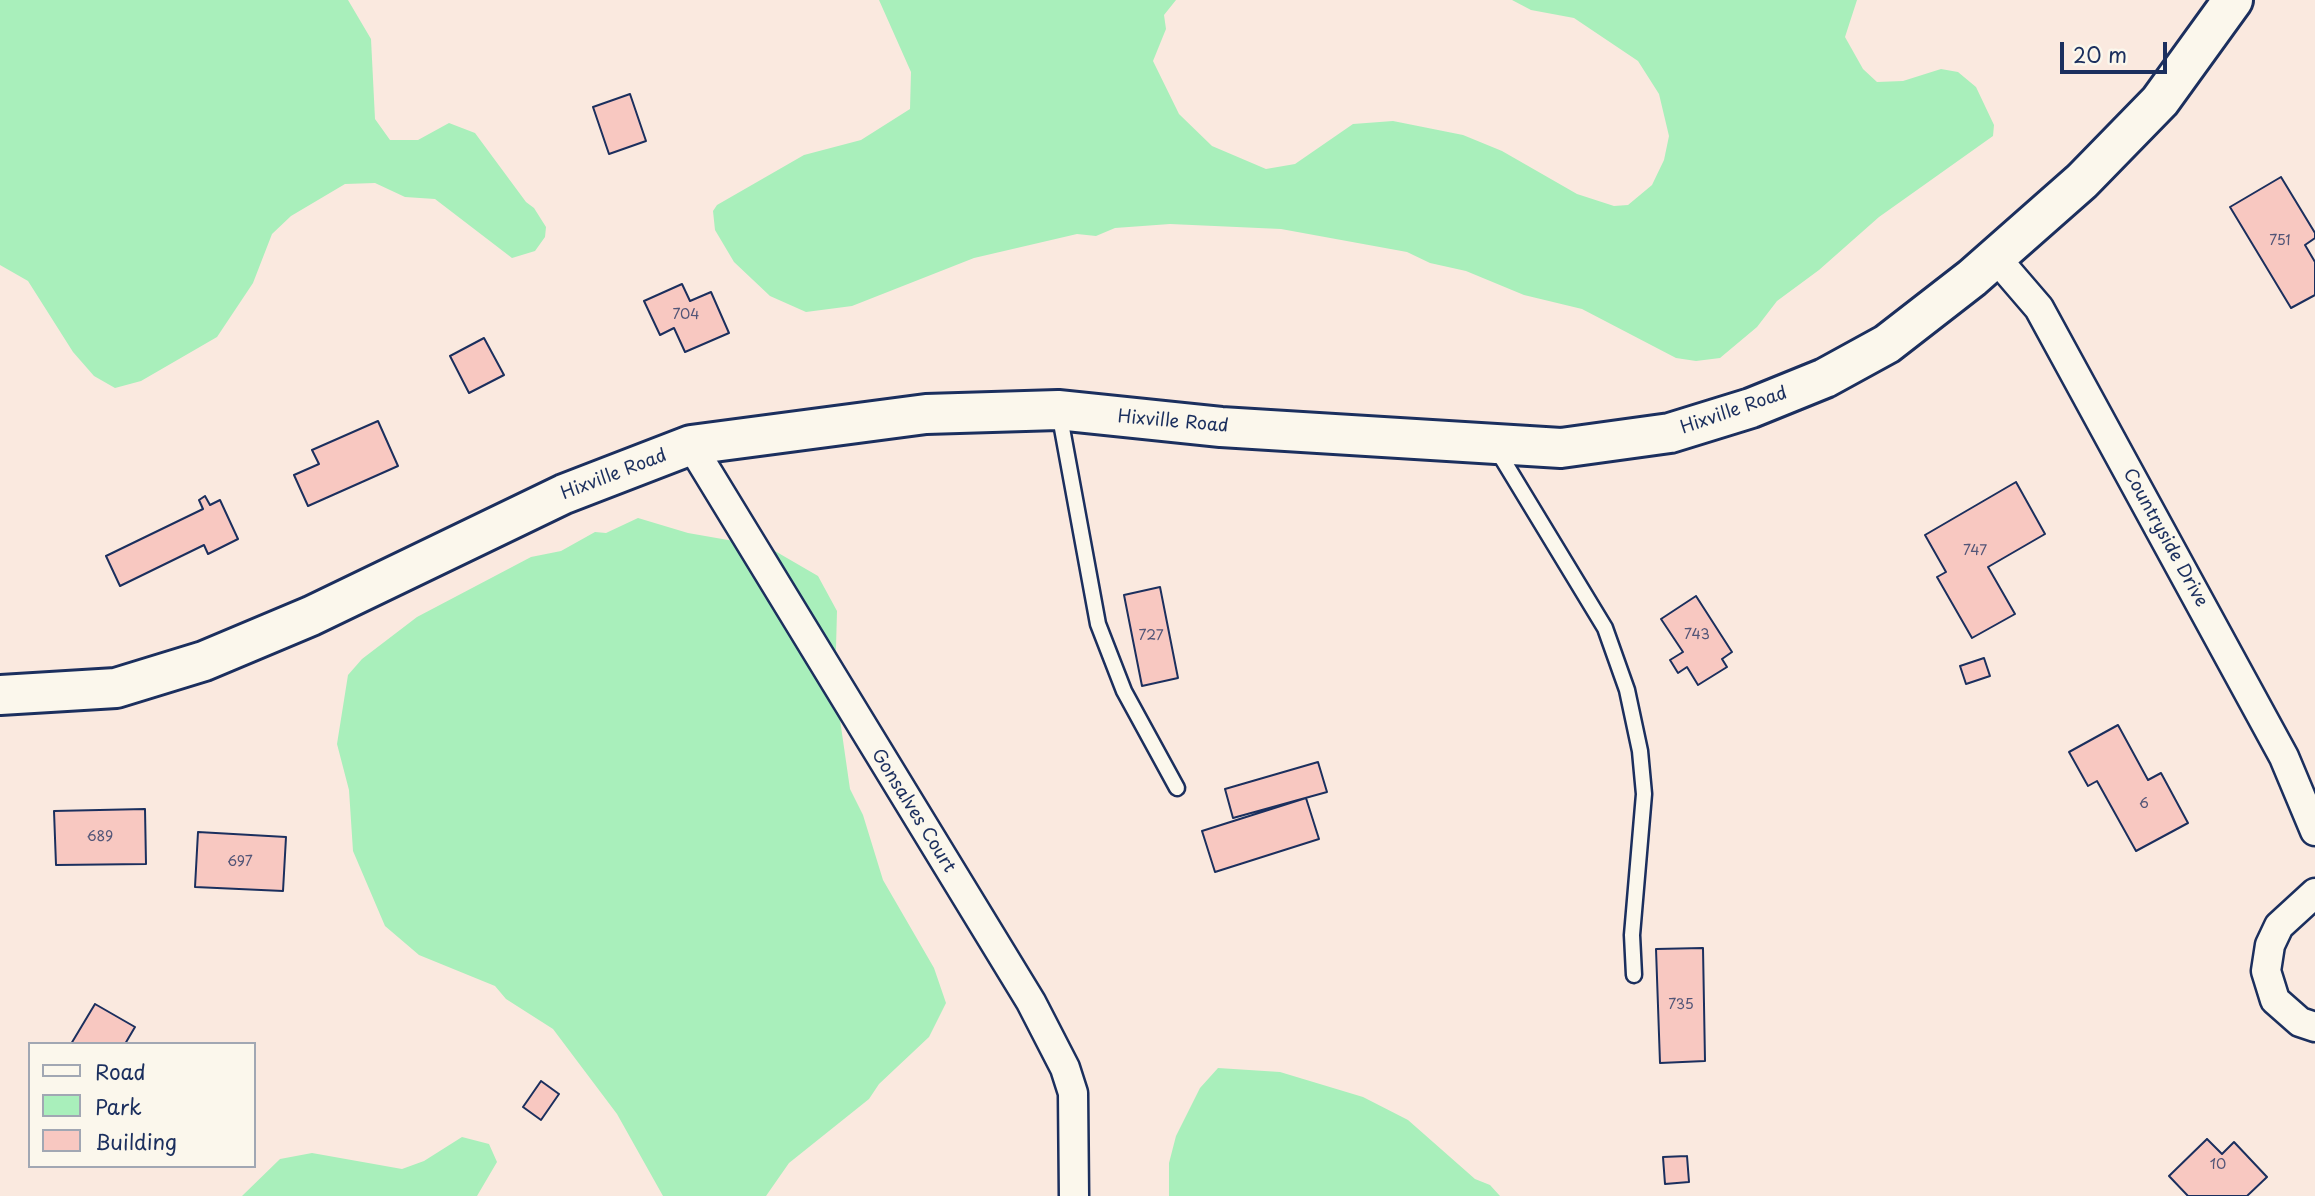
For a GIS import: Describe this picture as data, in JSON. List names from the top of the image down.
{
  "streets": {
    "street": ["Hixville Road", "Countryside Drive", "Gonsalves Court"]
  },
  "crossings": [
    ["Hixville Road", "Countryside Drive"],
    ["Hixville Road", "Gonsalves Court"]
  ],
  "house_numbers": [
    "751",
    "704",
    "747",
    "743",
    "727",
    "6",
    "689",
    "697",
    "735",
    "10"
  ],
  "legend": ["Road", "Park", "Building"],
  "scale_bar": "20 m"
}
